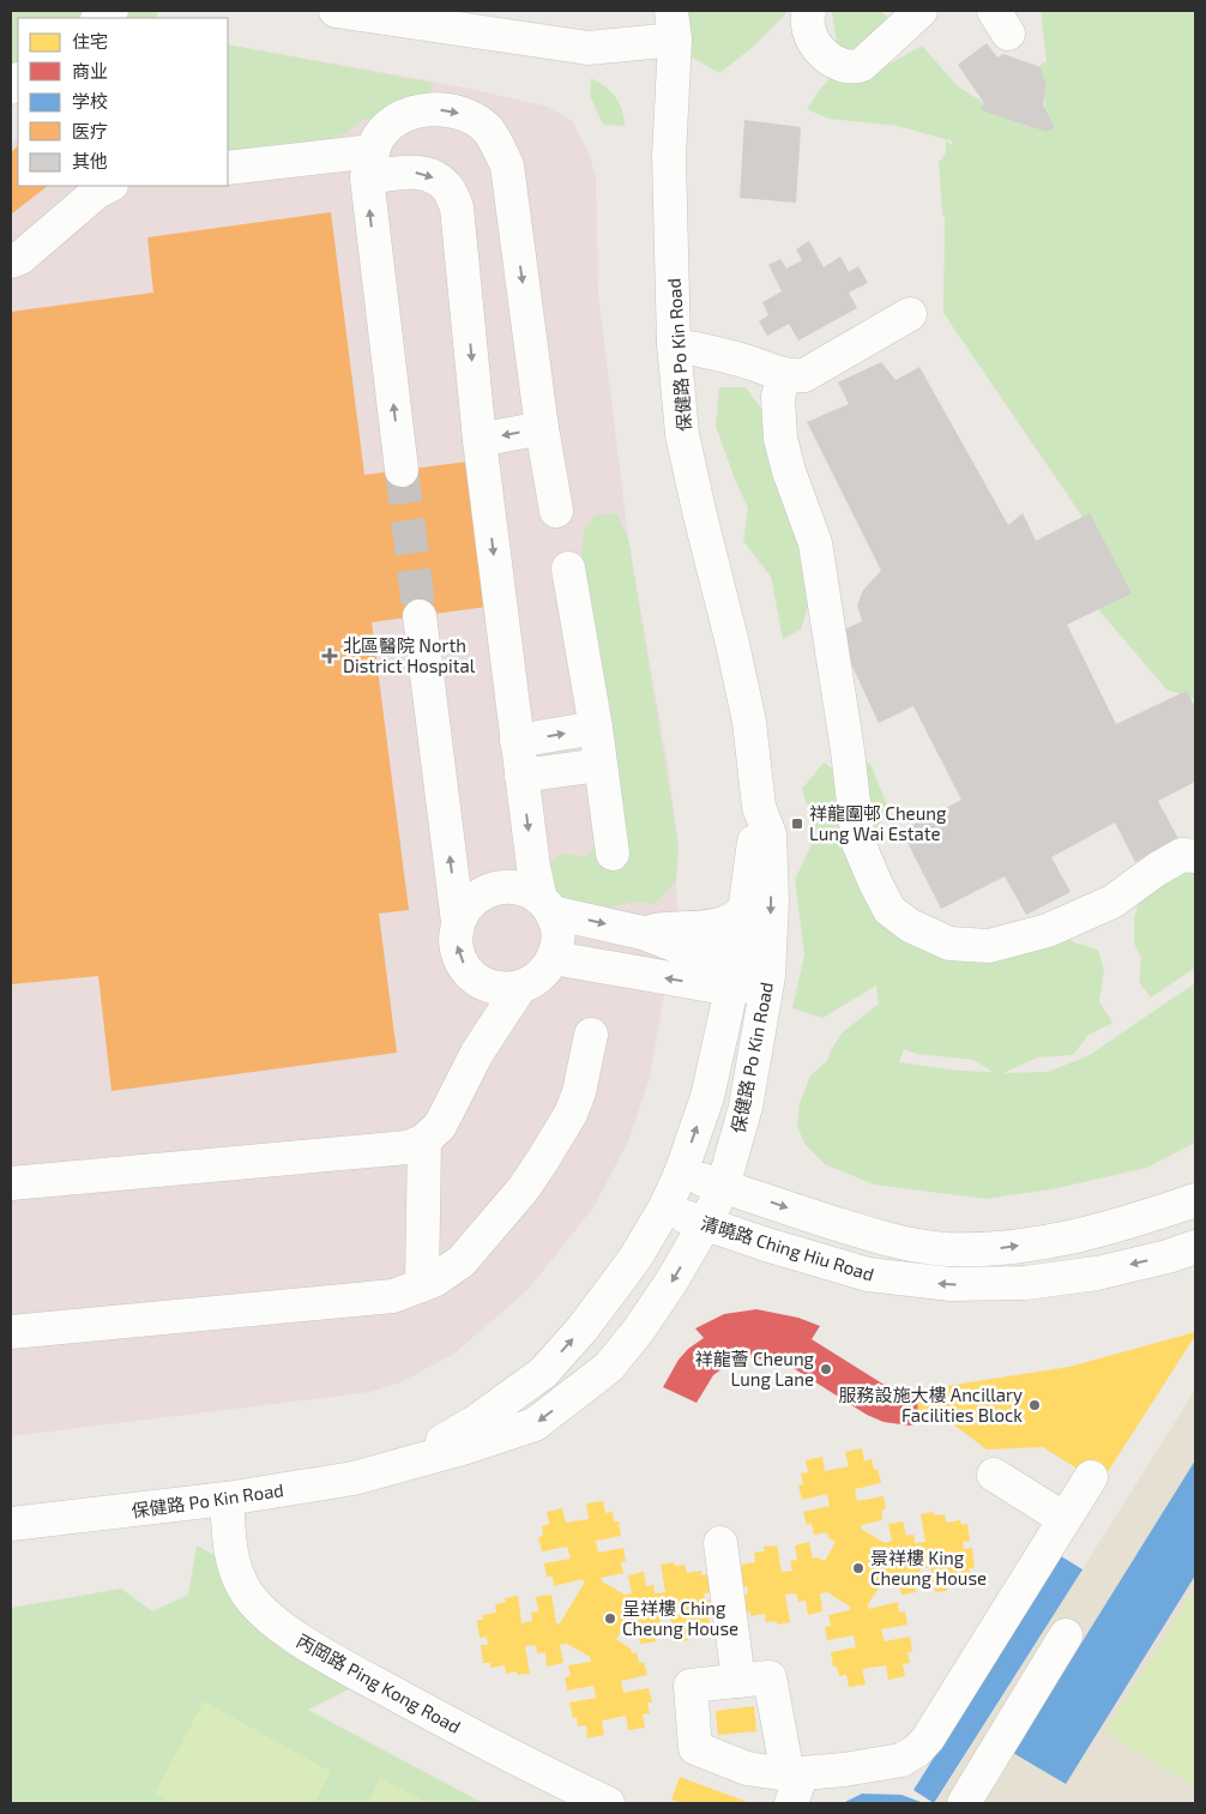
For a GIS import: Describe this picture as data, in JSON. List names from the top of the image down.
{
  "streets": {
    "street": ["保健路 Po Kin Road", "清曉路 Ching Hiu Road", "丙岡路 Ping Kong Road"]
  },
  "crossings": [
    ["保健路 Po Kin Road", "清曉路 Ching Hiu Road"],
    ["保健路 Po Kin Road", "丙岡路 Ping Kong Road"]
  ],
  "places": {
    "health": ["北區醫院 North District Hospital"],
    "transit": ["祥龍圍邨 Cheung Lung Wai Estate"],
    "other": [
      "祥龍薈 Cheung Lung Lane",
      "服務設施大樓 Ancillary Facilities Block",
      "景祥樓 King Cheung House",
      "呈祥樓 Ching Cheung House"
    ]
  },
  "legend": [
    "住宅",
    "商业",
    "学校",
    "医疗",
    "其他"
  ]
}
